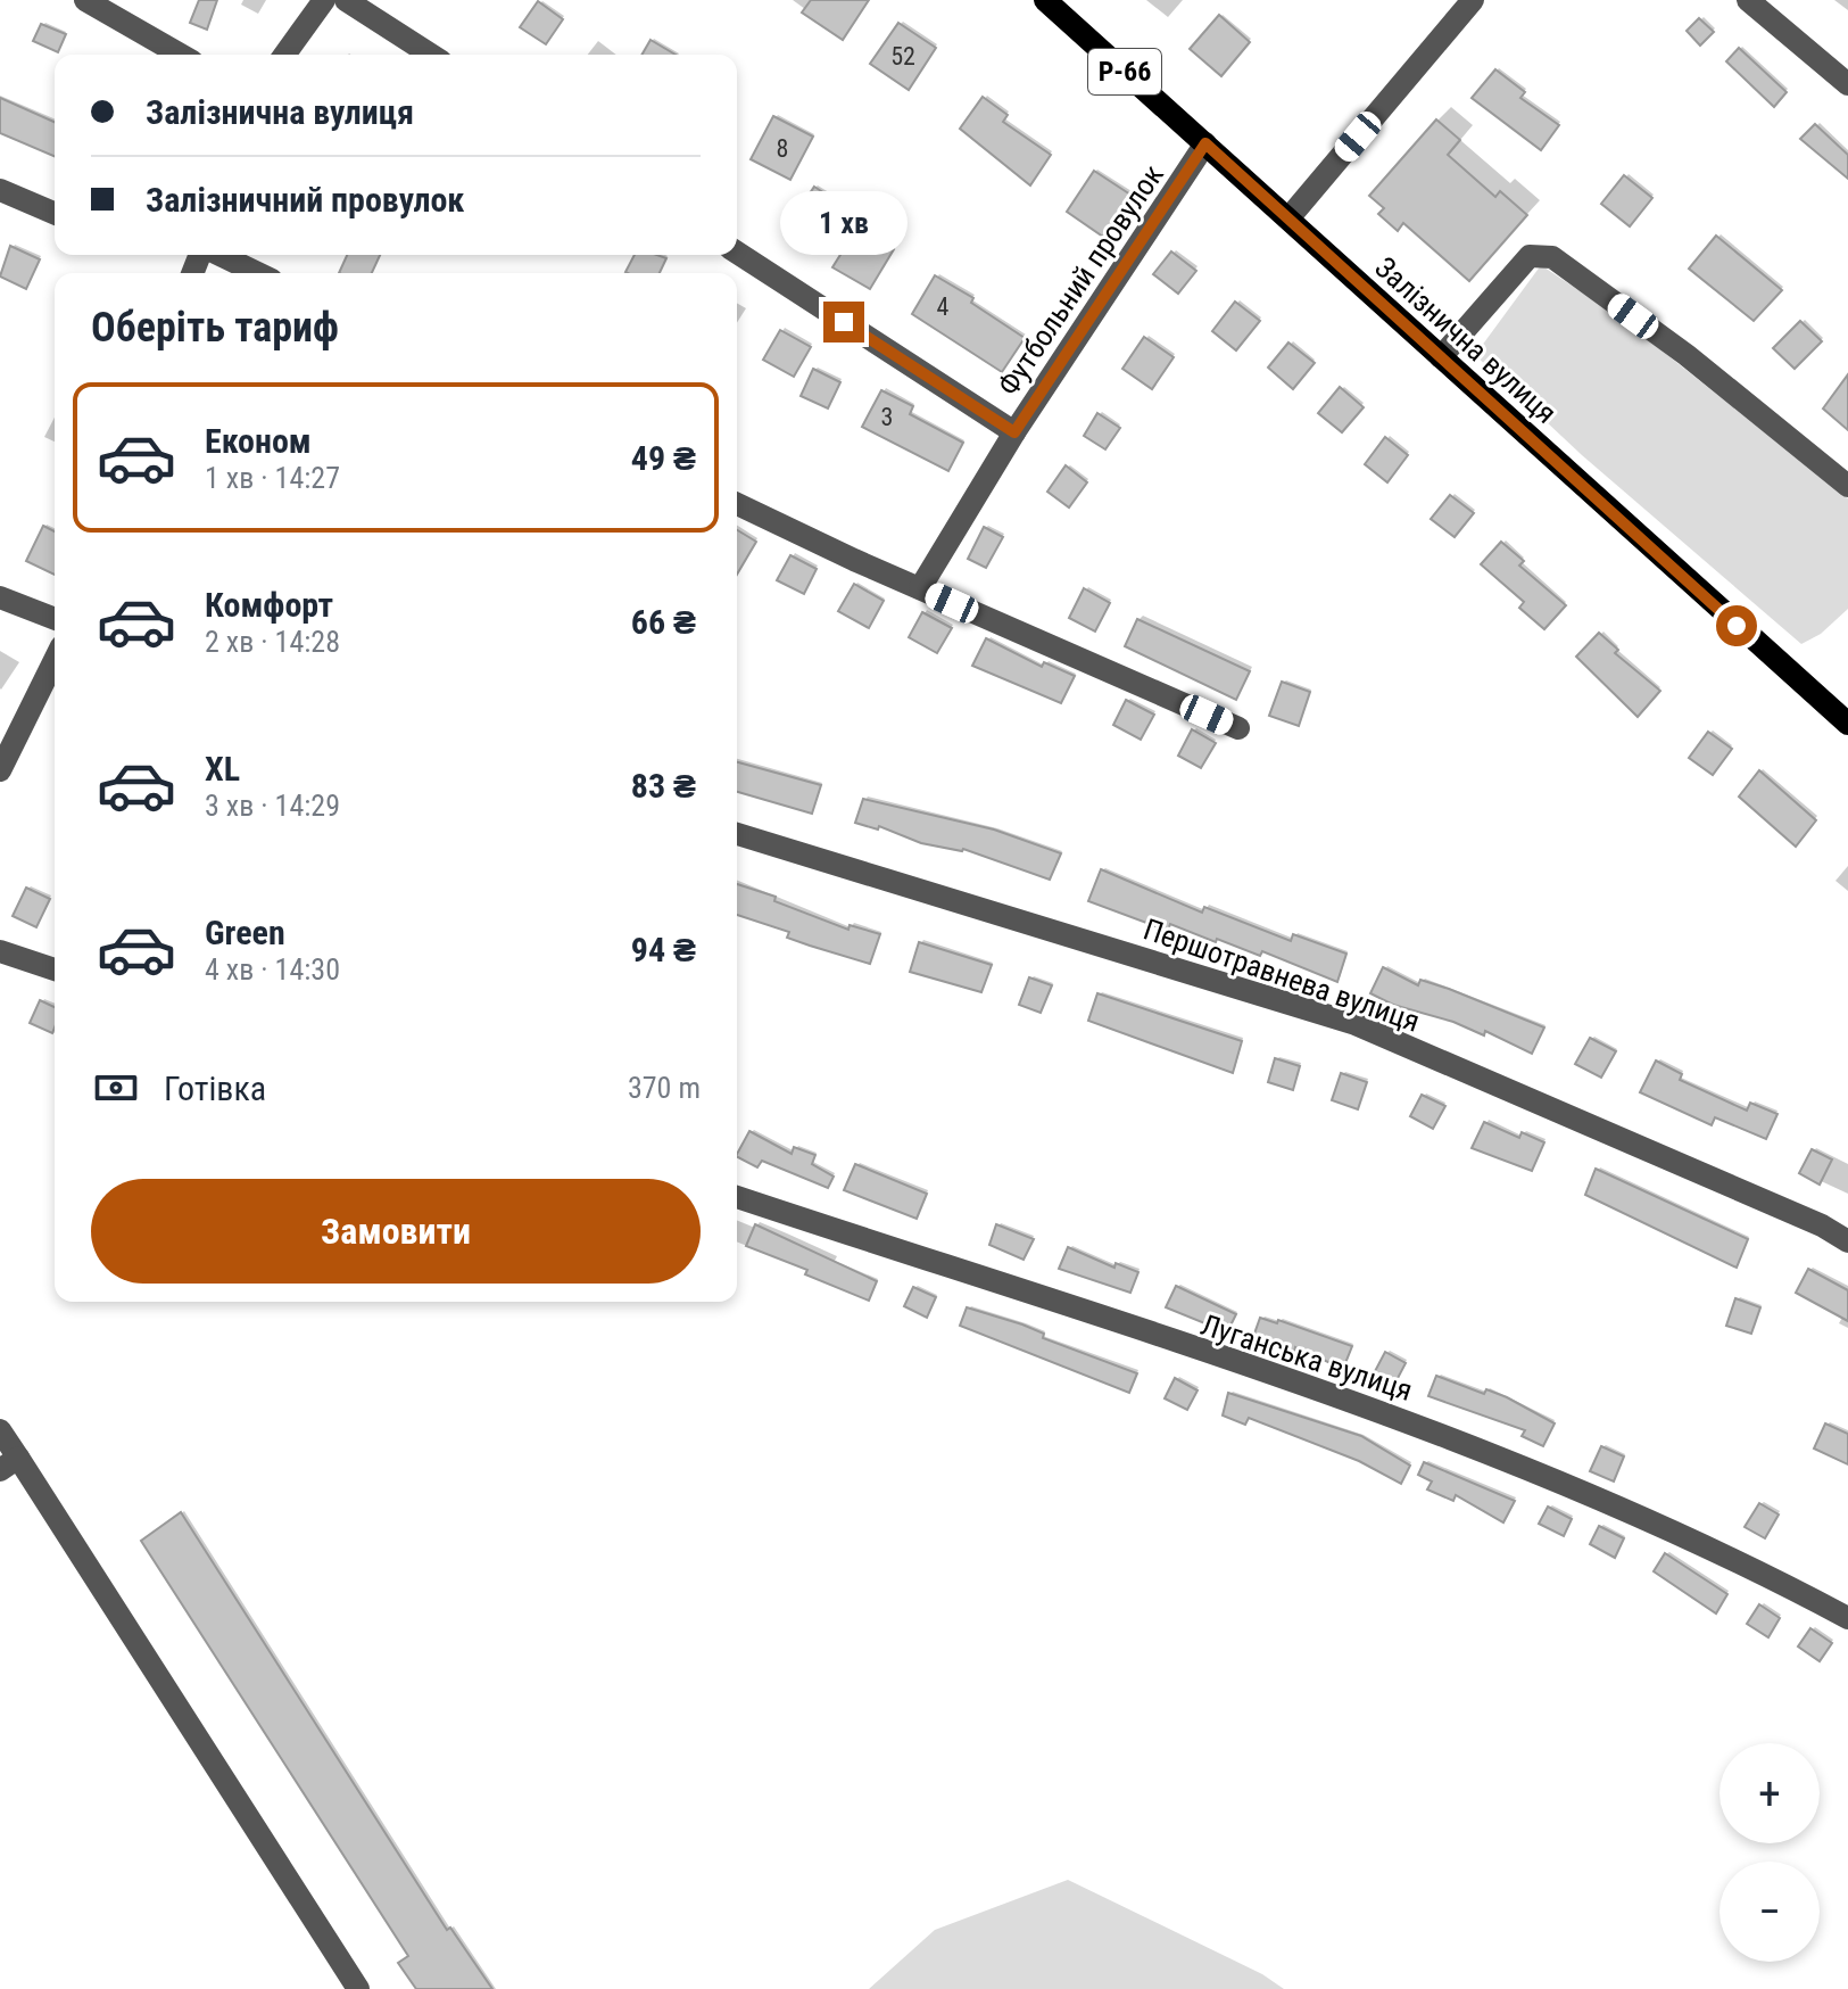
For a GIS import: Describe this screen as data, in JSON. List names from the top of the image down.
{
  "streets": {
    "main road": ["Р-66", "Залізнична вулиця"],
    "street": ["Футбольний провулок", "Першотравнева вулиця", "Луганська вулиця"]
  },
  "crossings": [
    ["Футбольний провулок", "Залізнична вулиця"]
  ],
  "house_numbers": [
    "52",
    "8",
    "4",
    "3"
  ],
  "page": {
    "banner": ["Залізнична вулиця", "Залізничний провулок"],
    "bubble": "1 хв",
    "heading": "Оберіть тариф",
    "list": [
      {
        "name": "Економ",
        "note": "1 хв · 14:27",
        "value": "49 ₴"
      },
      {
        "name": "Комфорт",
        "note": "2 хв · 14:28",
        "value": "66 ₴"
      },
      {
        "name": "XL",
        "note": "3 хв · 14:29",
        "value": "83 ₴"
      },
      {
        "name": "Green",
        "note": "4 хв · 14:30",
        "value": "94 ₴"
      }
    ],
    "pay": ["Готівка", "370 m"],
    "buttons": "Замовити",
    "map_buttons": ["+", "−"]
  }
}
